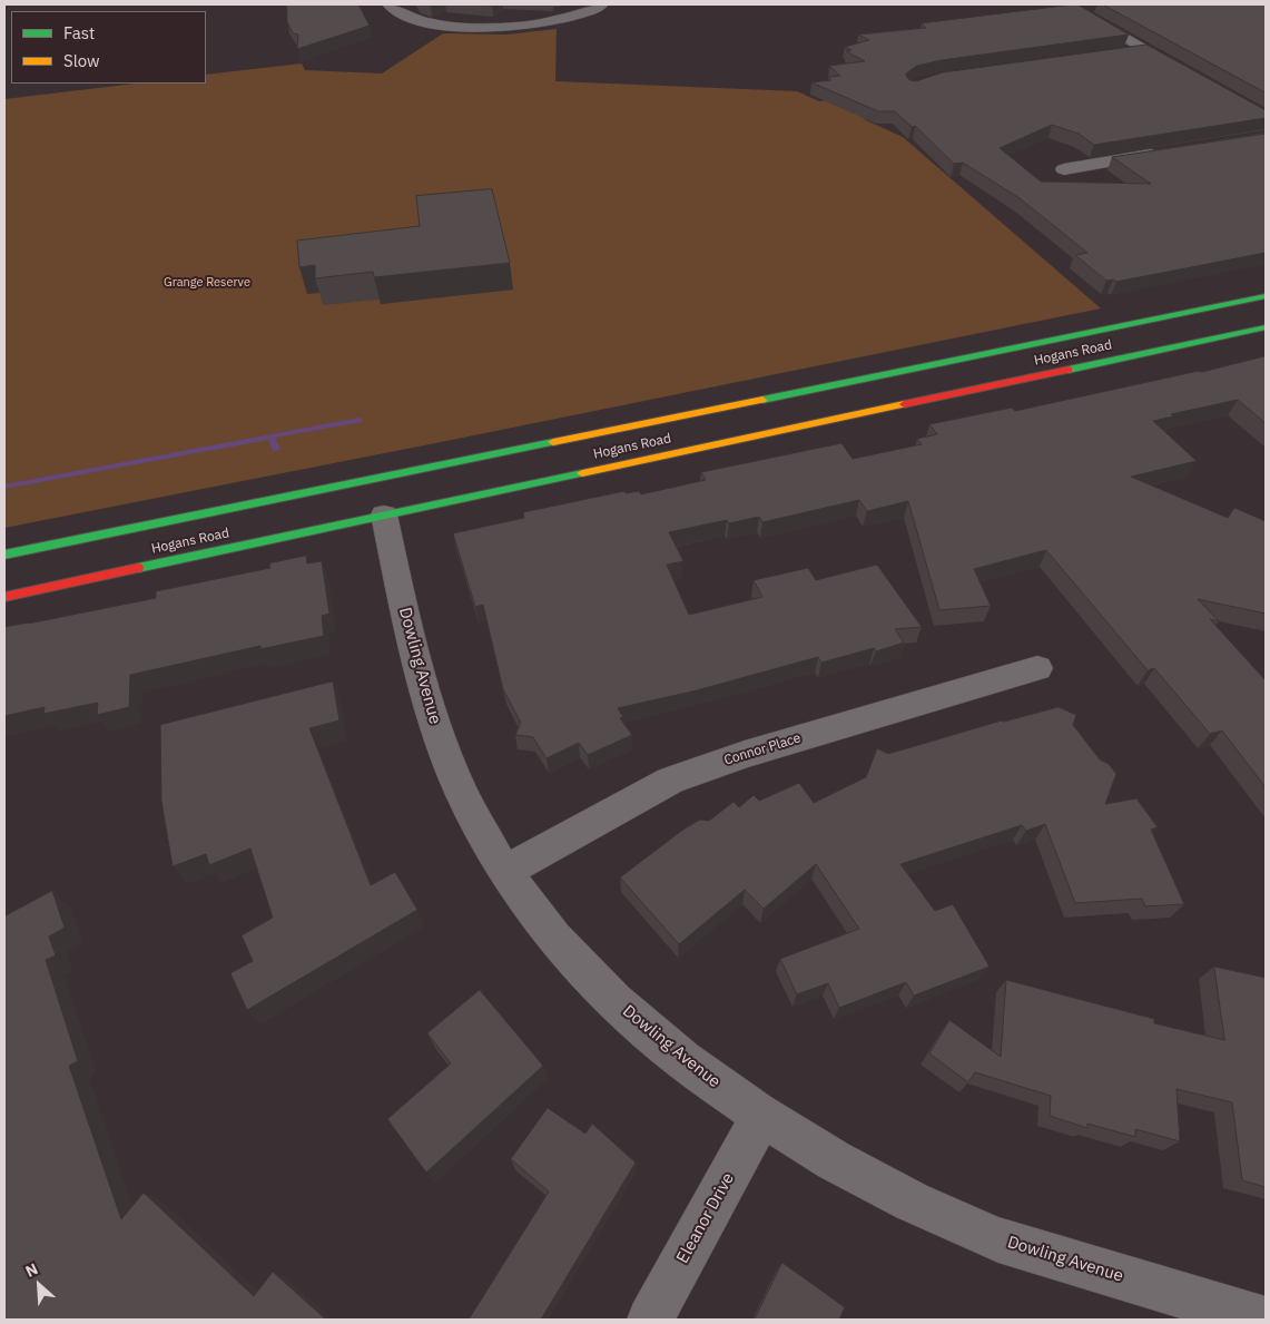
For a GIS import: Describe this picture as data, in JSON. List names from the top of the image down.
{
  "streets": {
    "street": [
      "Hogans Road",
      "Dowling Avenue",
      "Connor Place",
      "Eleanor Drive"
    ]
  },
  "crossings": [
    ["Hogans Road", "Dowling Avenue"],
    ["Dowling Avenue", "Connor Place"],
    ["Dowling Avenue", "Eleanor Drive"]
  ],
  "parks": ["Grange Reserve"],
  "legend": ["Fast", "Slow"],
  "north": "top left"
}
